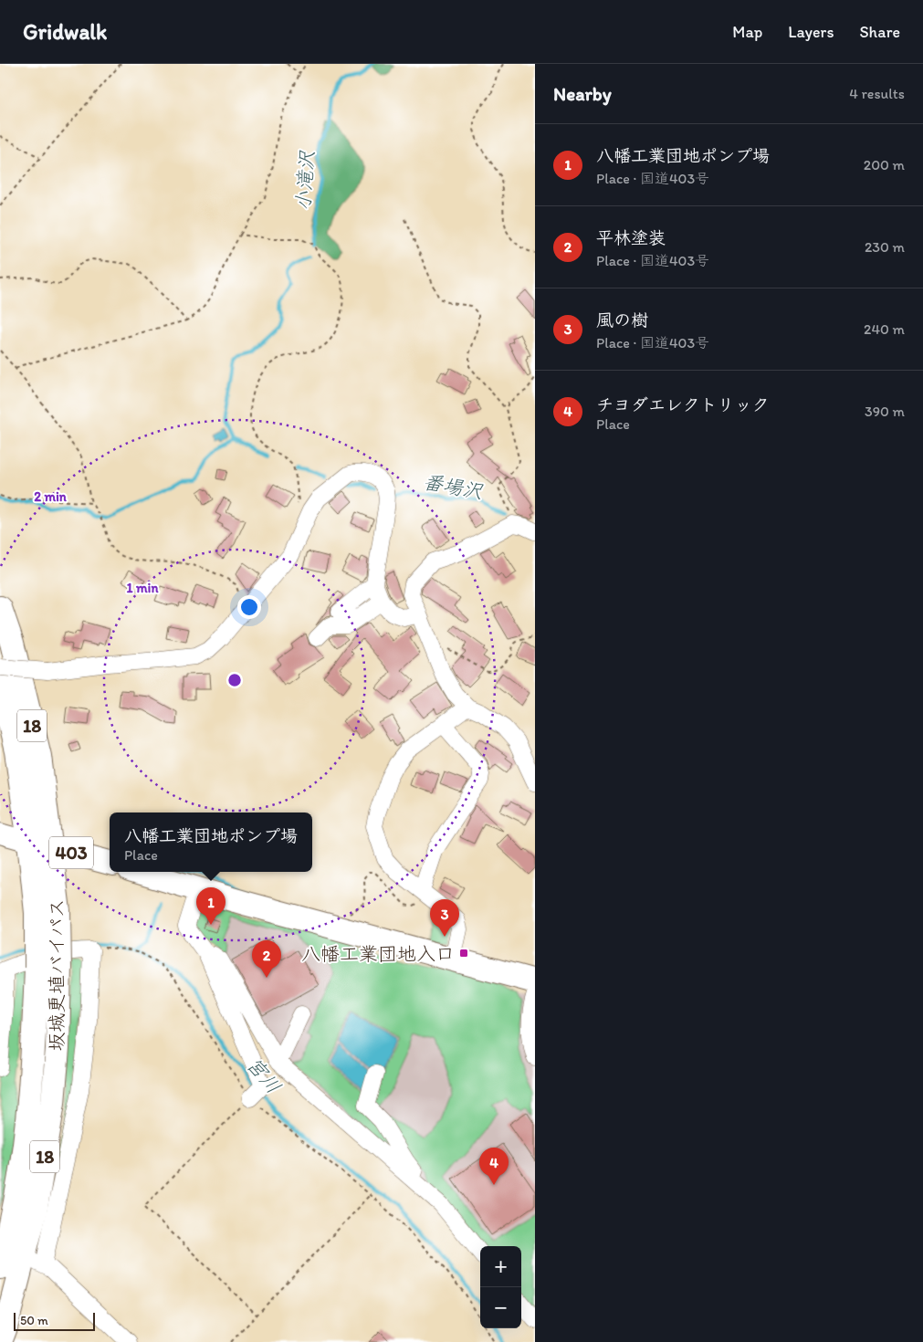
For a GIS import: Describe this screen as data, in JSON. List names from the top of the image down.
{
  "streets": {
    "highway": ["18", "403", "坂城更埴バイパス"]
  },
  "crossings": [
    ["403", "坂城更埴バイパス"]
  ],
  "water": ["小滝沢", "番場沢", "宮川"],
  "places": {
    "transit": ["八幡工業団地入口"]
  },
  "scale_bar": "50 m",
  "page": {
    "header": "Gridwalk",
    "nav": ["Map", "Layers", "Share"],
    "heading": ["Nearby", "4 results"],
    "list": [
      {
        "mark": "1",
        "name": "八幡工業団地ポンプ場",
        "note": "Place · 国道403号",
        "value": "200 m"
      },
      {
        "mark": "2",
        "name": "平林塗装",
        "note": "Place · 国道403号",
        "value": "230 m"
      },
      {
        "mark": "3",
        "name": "風の樹",
        "note": "Place · 国道403号",
        "value": "240 m"
      },
      {
        "mark": "4",
        "name": "チヨダエレクトリック",
        "note": "Place",
        "value": "390 m"
      }
    ],
    "popup": ["八幡工業団地ポンプ場", "Place"],
    "pins": [
      "1",
      "3",
      "2",
      "4"
    ],
    "map_buttons": ["+", "−"],
    "scale": "50 m"
  },
  "rings": ["2 min", "1 min"]
}
